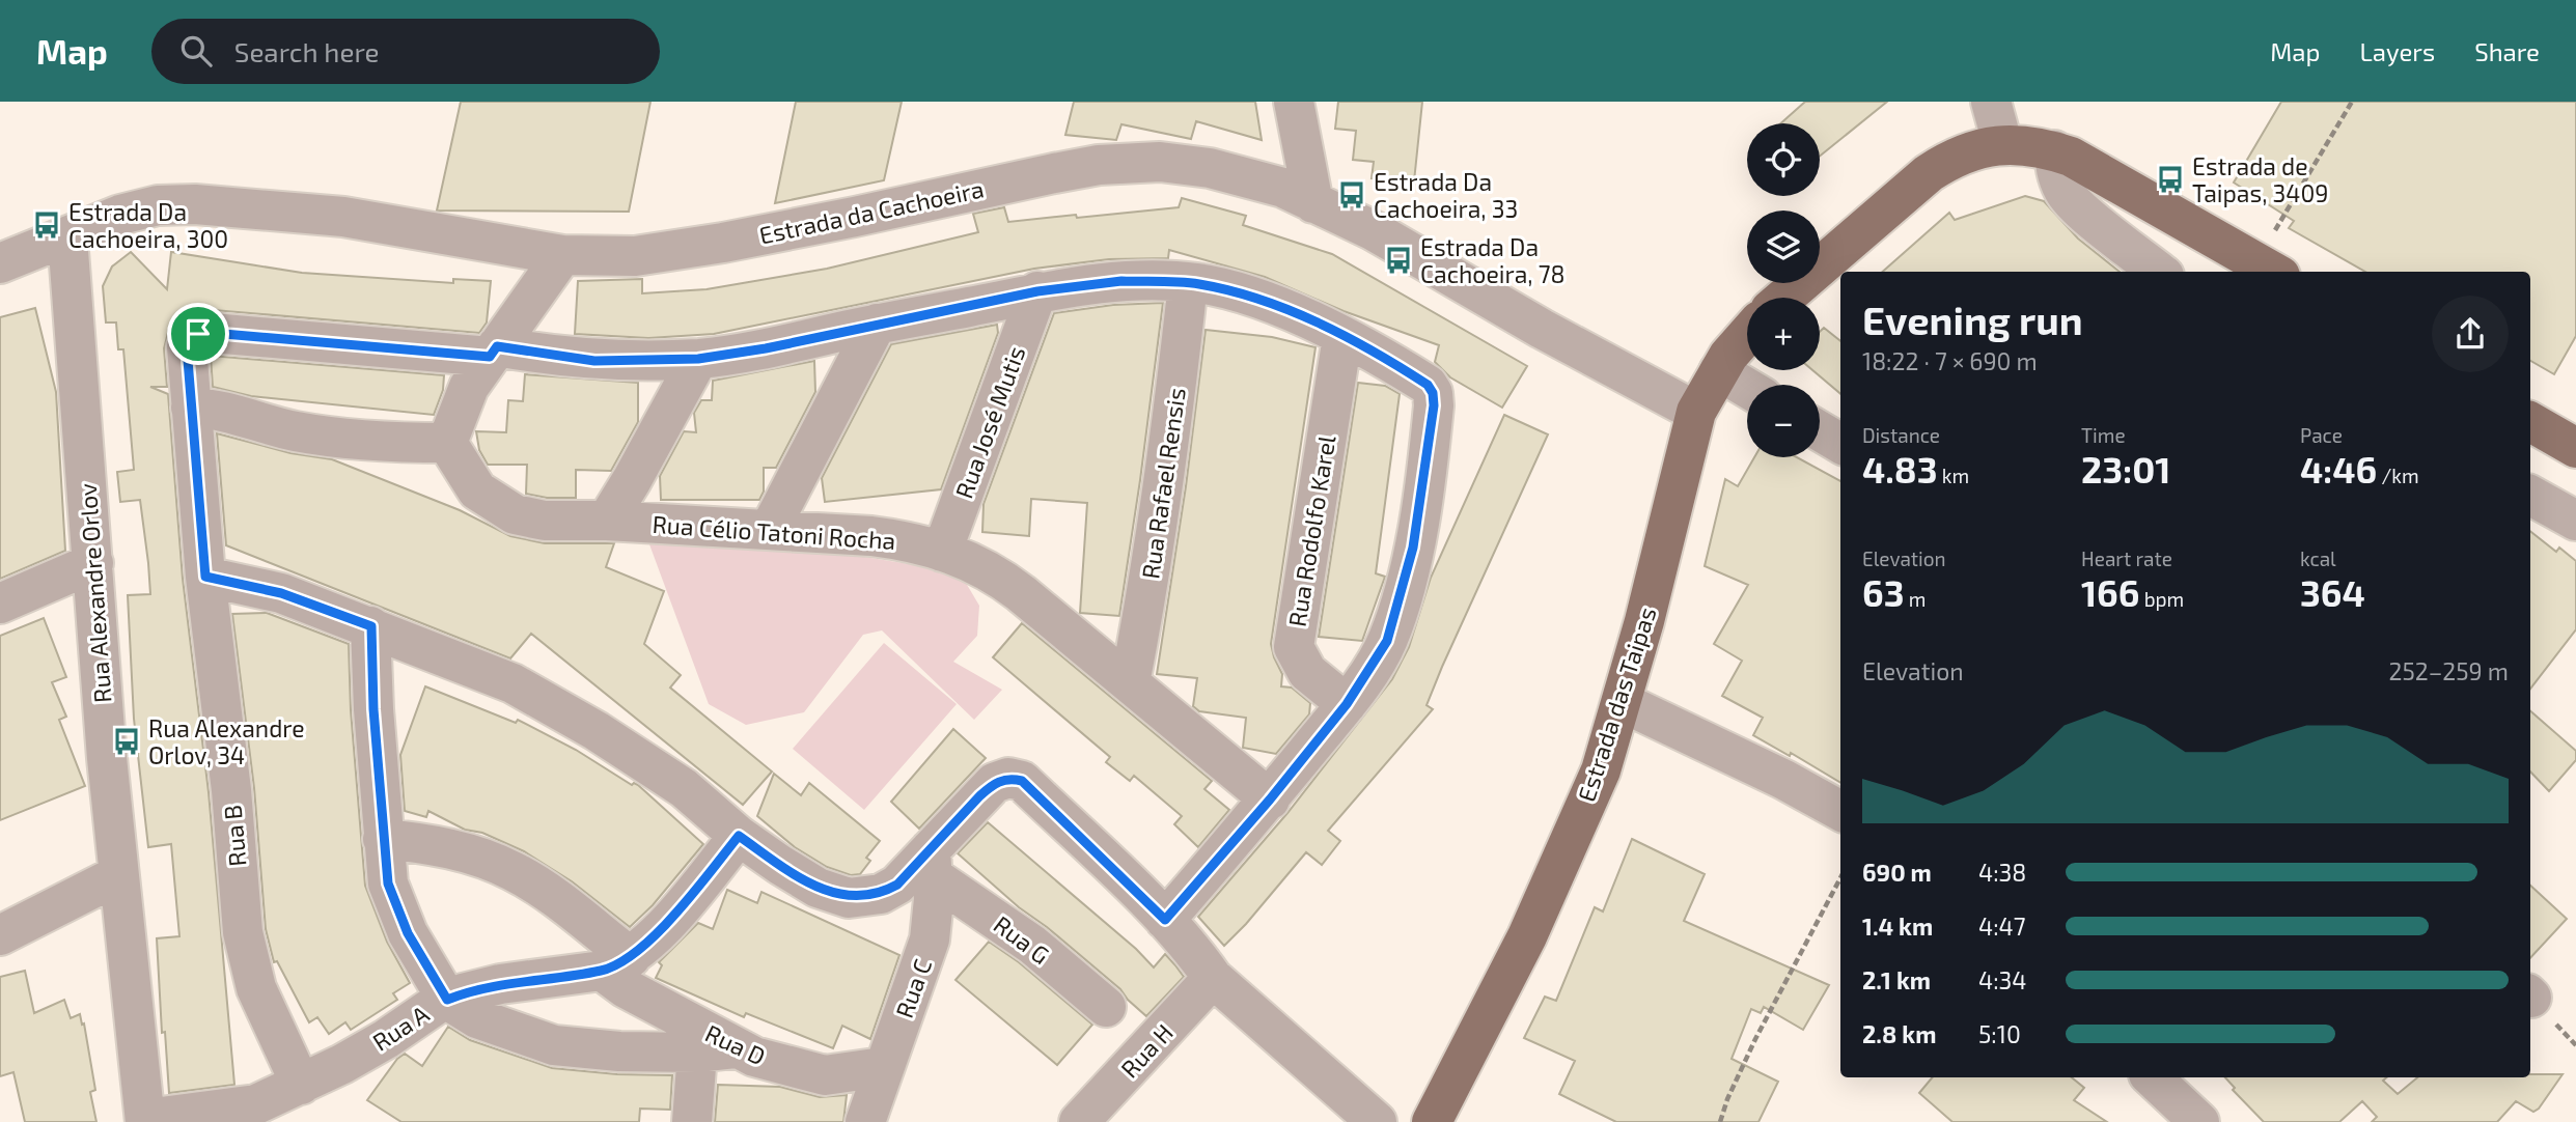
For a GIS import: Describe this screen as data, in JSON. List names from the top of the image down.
{
  "streets": {
    "main road": ["Estrada das Taipas"],
    "street": [
      "Estrada da Cachoeira",
      "Rua José Mutis",
      "Rua Rafael Rensis",
      "Rua Rodolfo Karel",
      "Rua Célio Tatoni Rocha",
      "Rua Alexandre Orlov",
      "Rua B",
      "Rua G",
      "Rua C",
      "Rua A",
      "Rua D",
      "Rua H"
    ]
  },
  "crossings": [
    ["Estrada da Cachoeira", "Rua Alexandre Orlov"],
    ["Estrada da Cachoeira", "Estrada das Taipas"],
    ["Rua José Mutis", "Rua Célio Tatoni Rocha"],
    ["Rua Rafael Rensis", "Rua Célio Tatoni Rocha"],
    ["Rua Alexandre Orlov", "Rua A"],
    ["Rua B", "Rua A"],
    ["Rua G", "Rua C"],
    ["Rua C", "Rua D"],
    ["Rua A", "Rua D"]
  ],
  "places": {
    "bus stop": [
      "Estrada de Taipas, 3409",
      "Estrada Da Cachoeira, 33",
      "Estrada Da Cachoeira, 300",
      "Estrada Da Cachoeira, 78",
      "Rua Alexandre Orlov, 34"
    ]
  },
  "page": {
    "header": "Map",
    "search": "Search here",
    "nav": ["Map", "Layers", "Share"],
    "map_buttons": ["+", "−"],
    "heading": ["Evening run", "18:22 · 7 × 690 m"],
    "stats": [
      ["Distance", "4.83 km"],
      ["Time", "23:01"],
      ["Pace", "4:46 /km"],
      ["Elevation", "63 m"],
      ["Heart rate", "166 bpm"],
      ["kcal", "364"]
    ],
    "chart": ["Elevation", "252–259 m"],
    "list": [
      {
        "name": "690 m",
        "note": "4:38"
      },
      {
        "name": "1.4 km",
        "note": "4:47"
      },
      {
        "name": "2.1 km",
        "note": "4:34"
      },
      {
        "name": "2.8 km",
        "note": "5:10"
      }
    ]
  }
}
